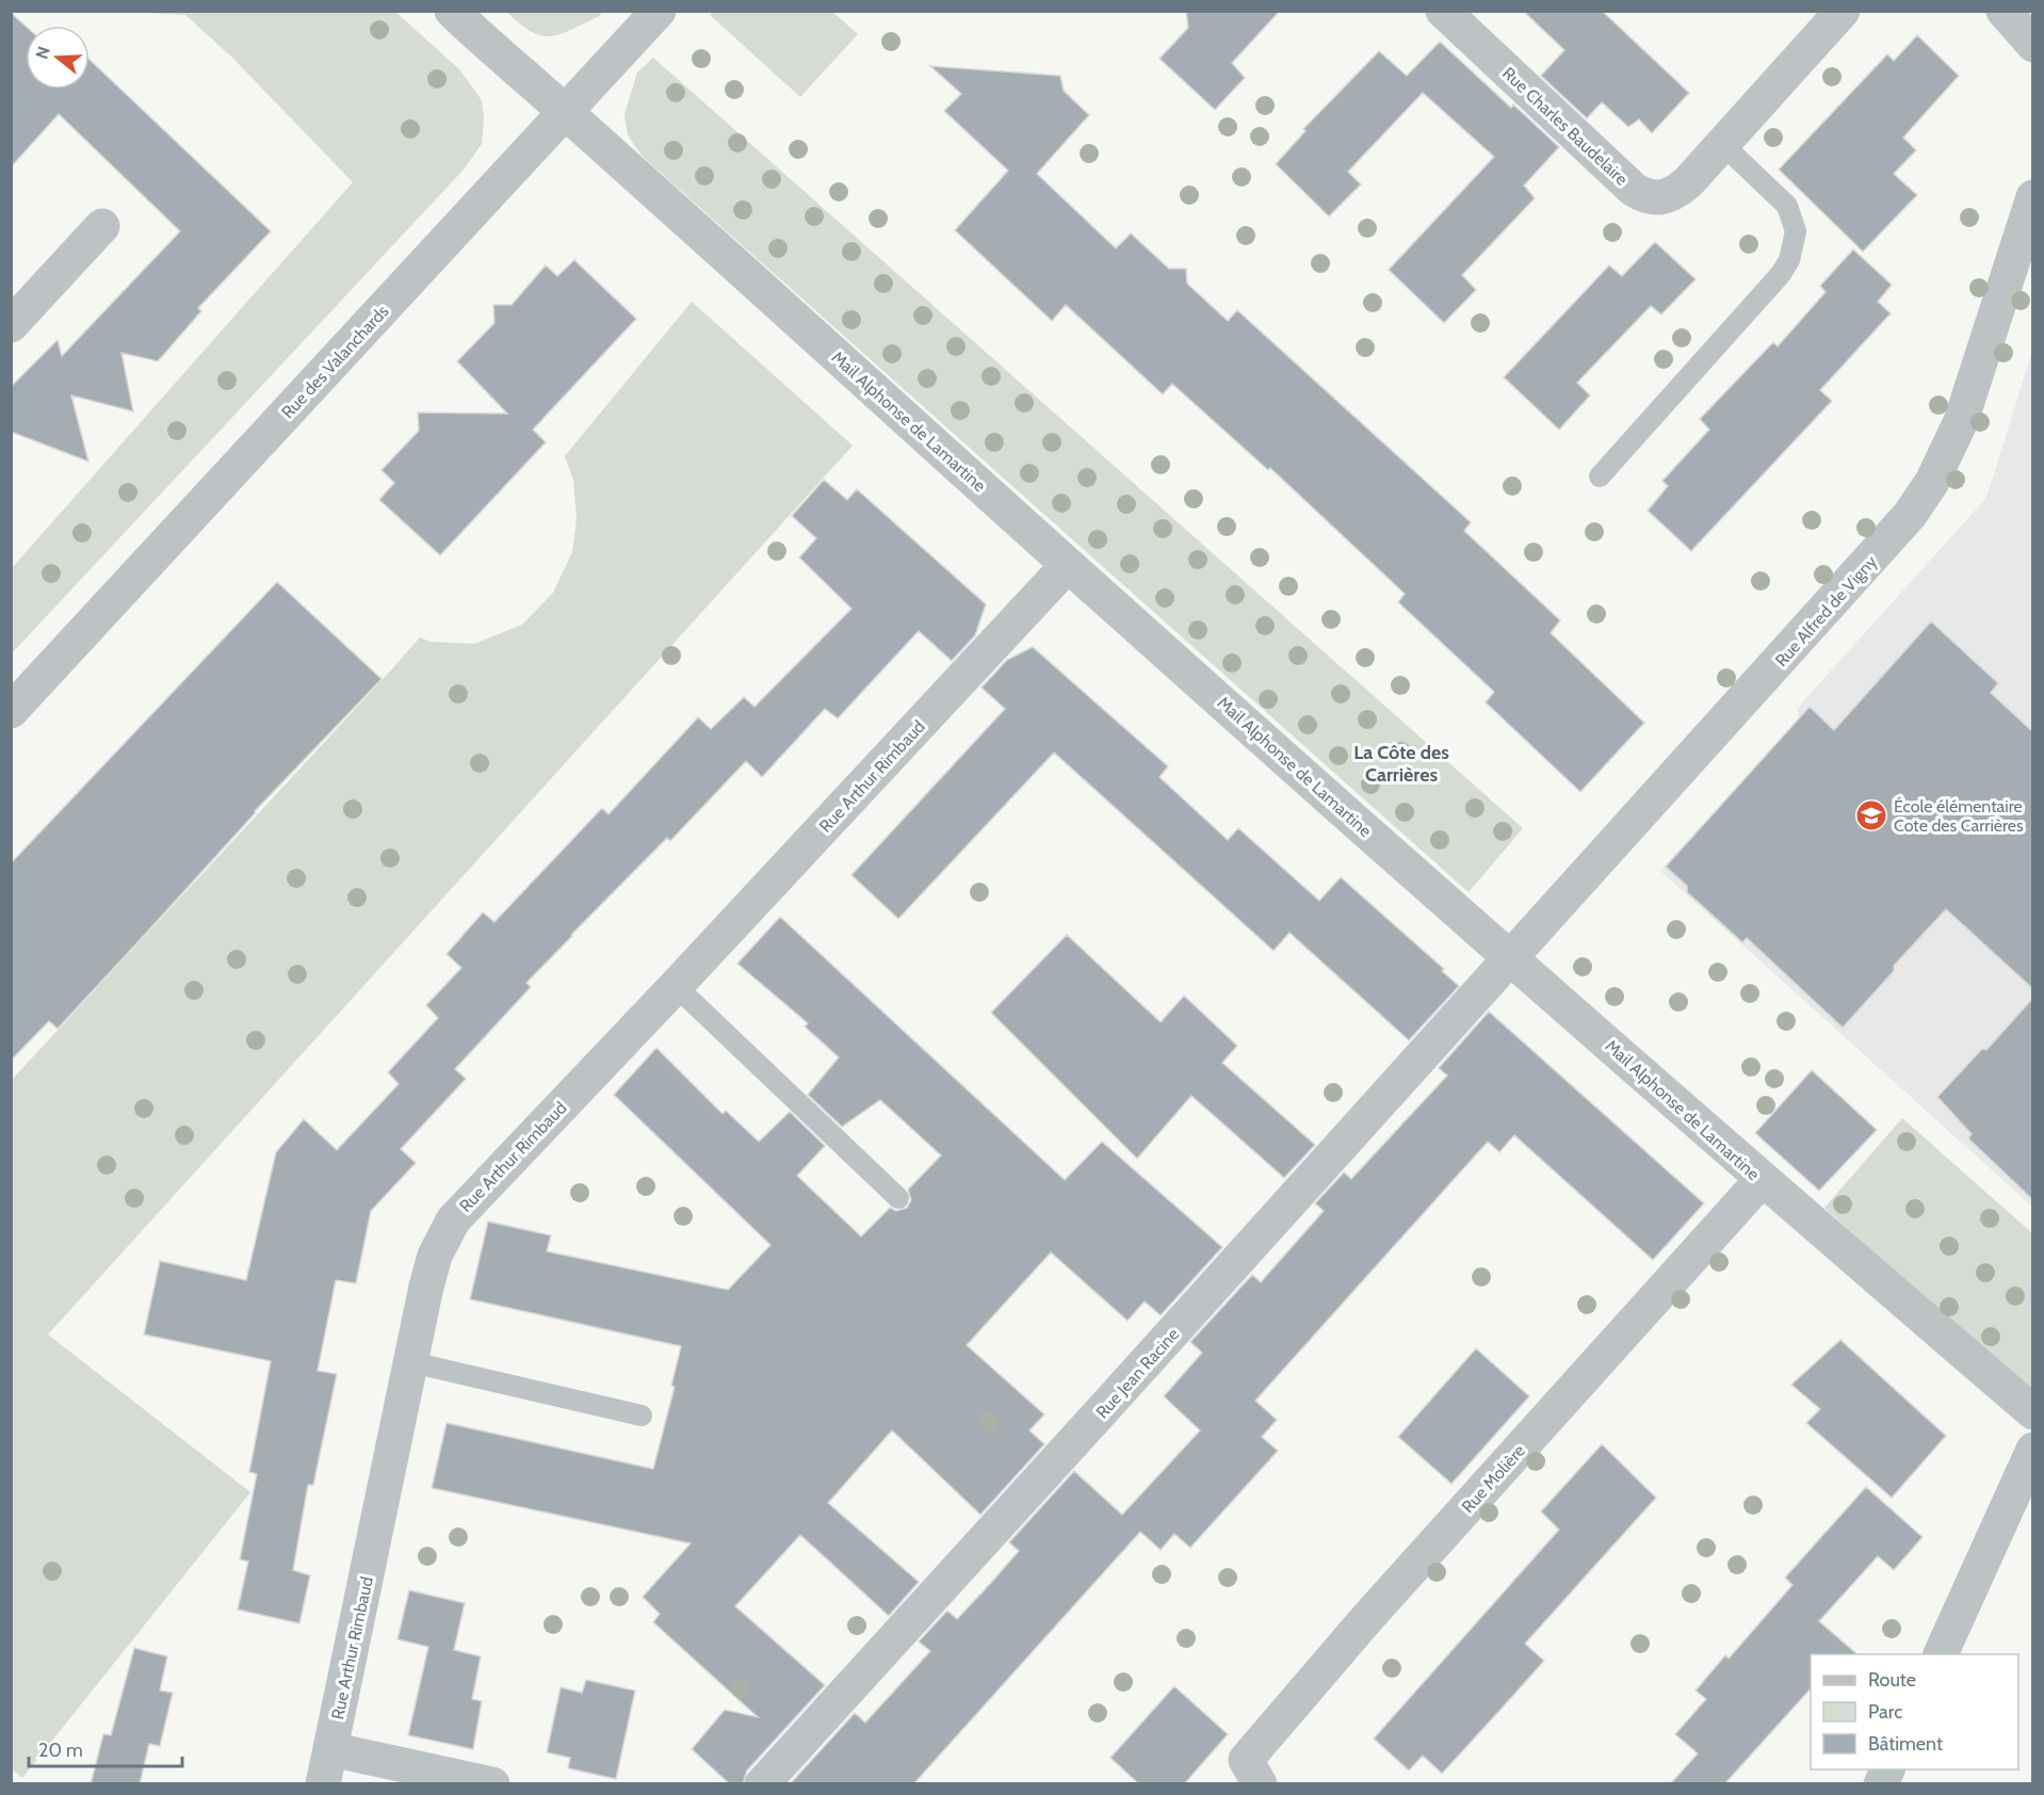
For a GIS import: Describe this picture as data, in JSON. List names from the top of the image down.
{
  "streets": {
    "street": [
      "Rue Charles Baudelaire",
      "Rue des Valanchards",
      "Mail Alphonse de Lamartine",
      "Rue Alfred de Vigny",
      "Rue Arthur Rimbaud",
      "Rue Jean Racine",
      "Rue Molière"
    ]
  },
  "crossings": [
    ["Rue des Valanchards", "Mail Alphonse de Lamartine"],
    ["Mail Alphonse de Lamartine", "Rue Alfred de Vigny"],
    ["Mail Alphonse de Lamartine", "Rue Arthur Rimbaud"],
    ["Mail Alphonse de Lamartine", "Rue Jean Racine"],
    ["Mail Alphonse de Lamartine", "Rue Molière"],
    ["Rue Alfred de Vigny", "Rue Jean Racine"]
  ],
  "districts": ["La Côte des Carrières"],
  "places": {
    "school or university": ["École élémentaire Cote des Carrières"]
  },
  "legend": ["Route", "Parc", "Bâtiment"],
  "scale_bar": "20 m",
  "north": "left"
}
